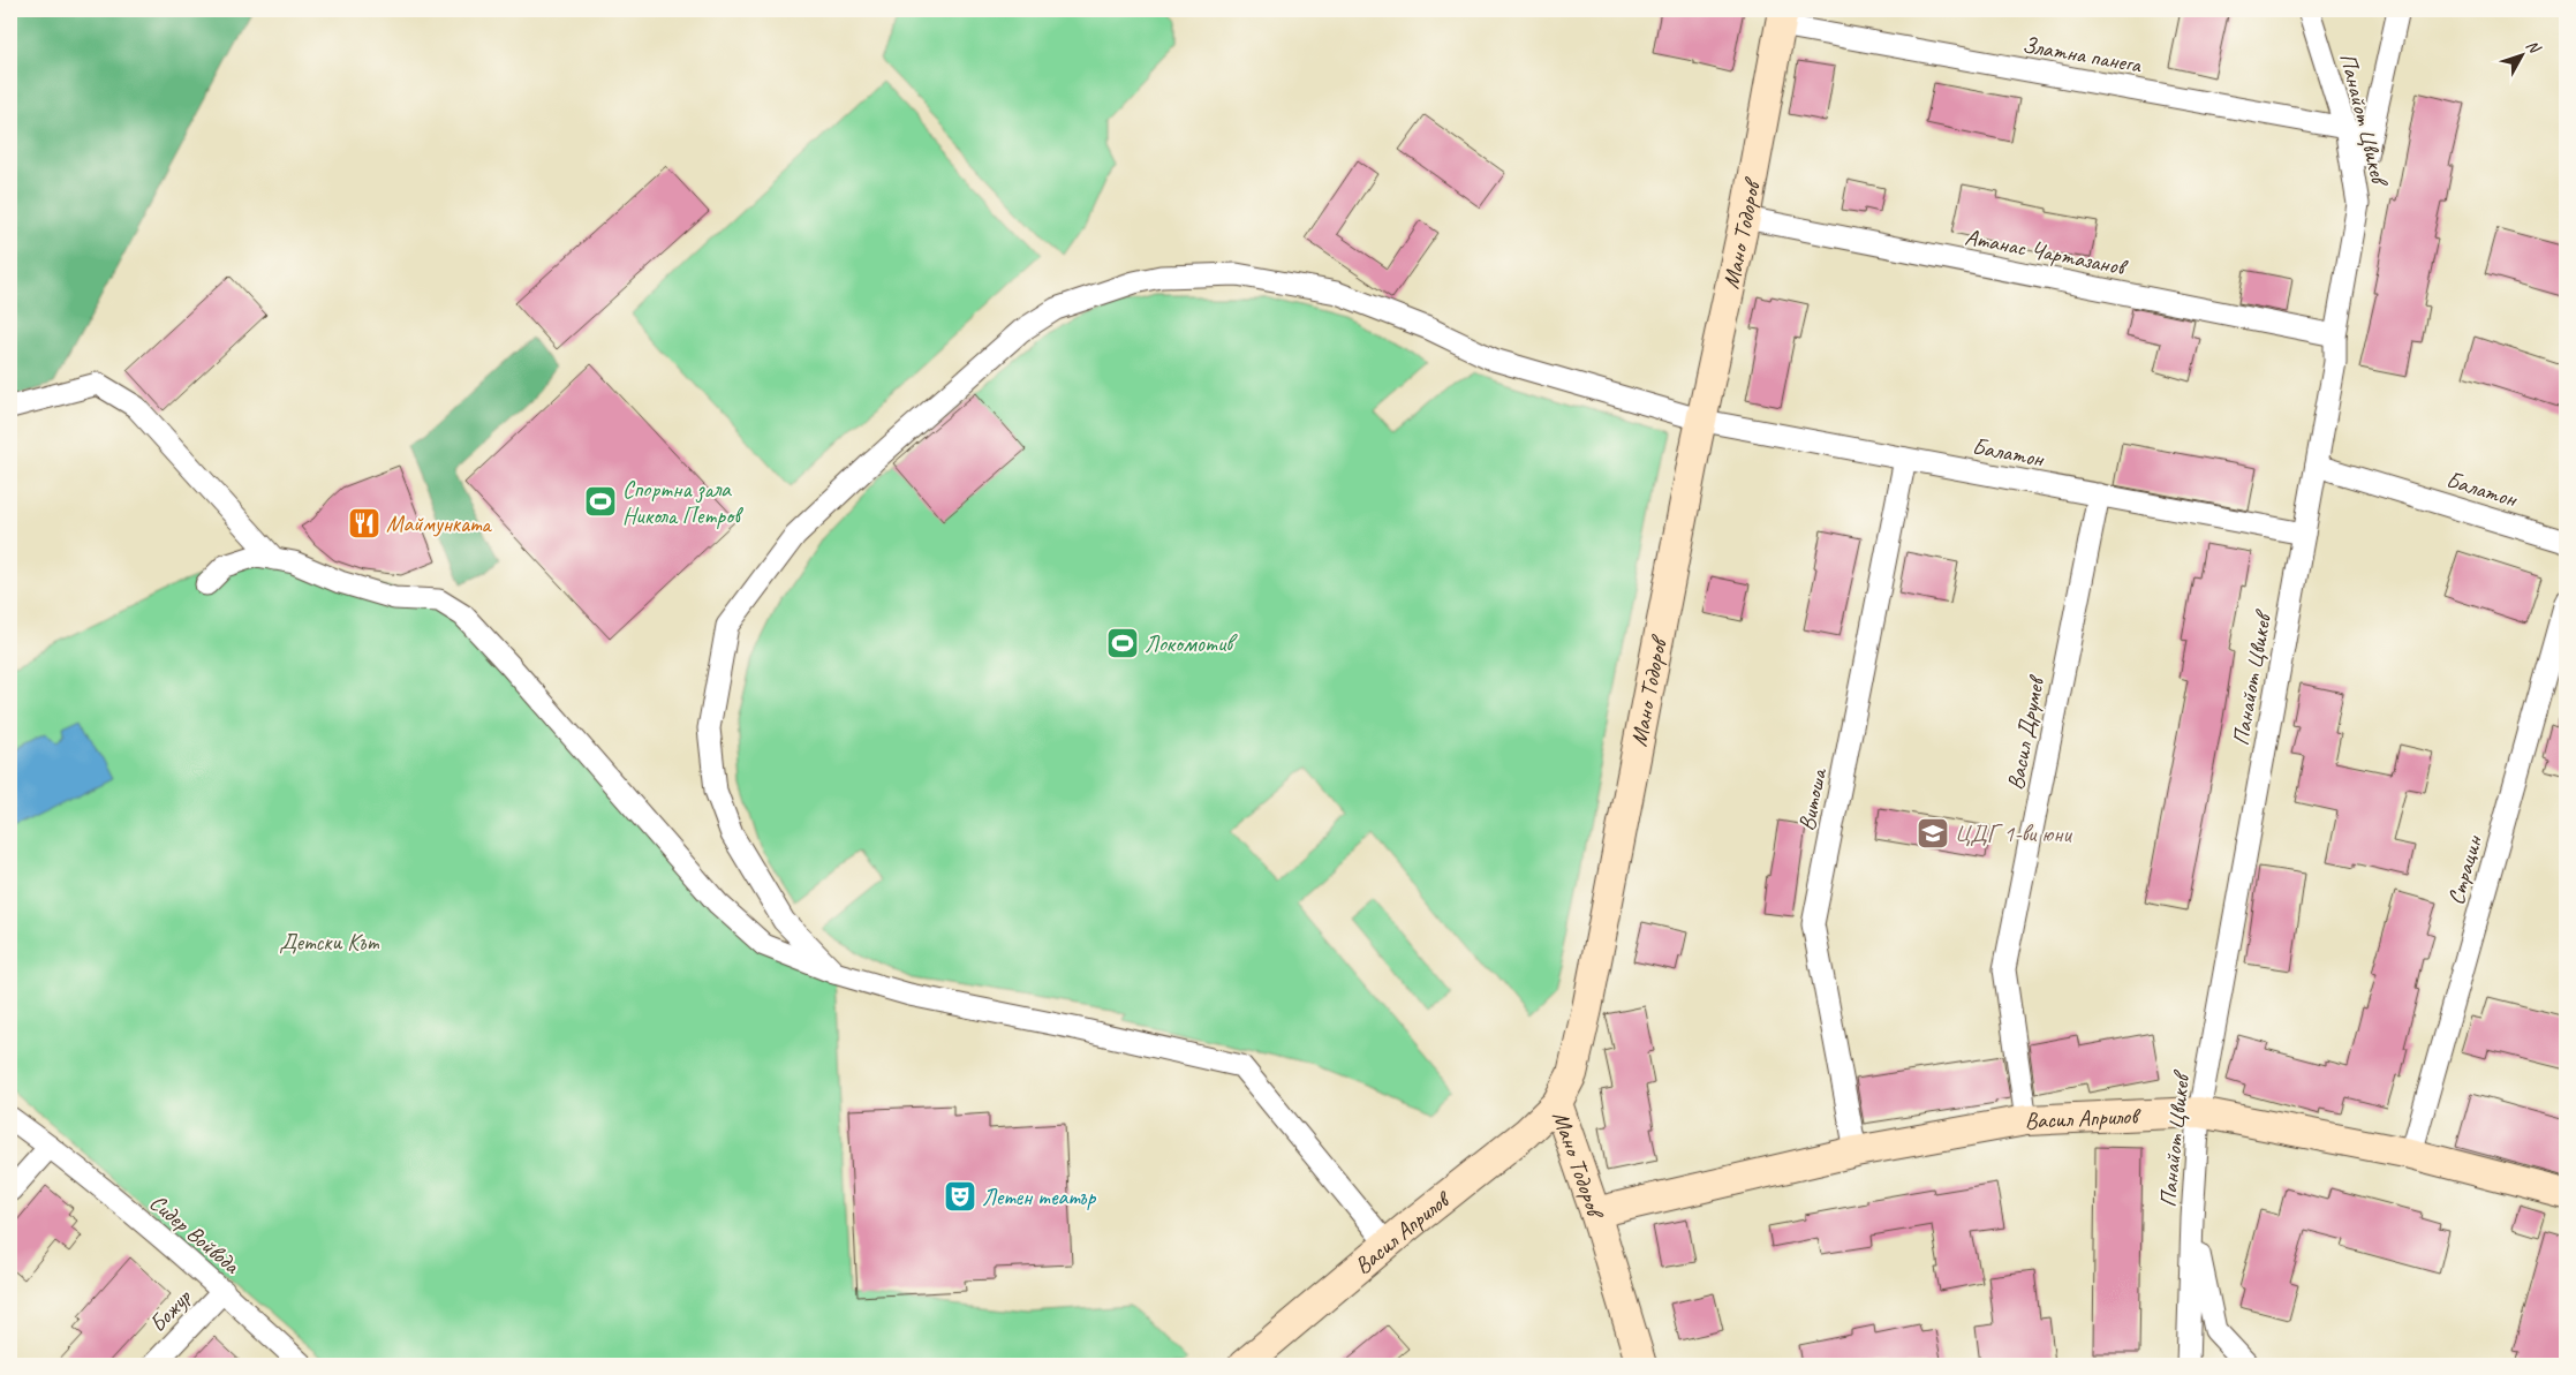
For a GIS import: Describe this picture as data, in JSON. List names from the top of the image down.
{
  "streets": {
    "street": [
      "Златна панега",
      "Панайот Цвикев",
      "Мано Тодоров",
      "Атанас Чартазанов",
      "Балатон",
      "Васил Друмев",
      "Витоша",
      "Страцин",
      "Васил Априлов",
      "Сидер Войвода",
      "Божур"
    ]
  },
  "crossings": [
    ["Златна панега", "Панайот Цвикев"],
    ["Златна панега", "Мано Тодоров"],
    ["Панайот Цвикев", "Атанас Чартазанов"],
    ["Панайот Цвикев", "Балатон"],
    ["Панайот Цвикев", "Васил Априлов"],
    ["Мано Тодоров", "Атанас Чартазанов"],
    ["Мано Тодоров", "Балатон"],
    ["Мано Тодоров", "Васил Априлов"],
    ["Балатон", "Васил Друмев"],
    ["Балатон", "Витоша"],
    ["Васил Друмев", "Васил Априлов"],
    ["Витоша", "Васил Априлов"],
    ["Страцин", "Васил Априлов"],
    ["Сидер Войвода", "Божур"]
  ],
  "parks": ["Детски Кът"],
  "places": {
    "sports": ["Спортна зала Никола Петров", "Локомотив"],
    "restaurant": ["Маймунката"],
    "school or university": ["ЦДГ 1-ви юни"],
    "theatre": ["Летен театър"]
  },
  "north": "top right"
}
